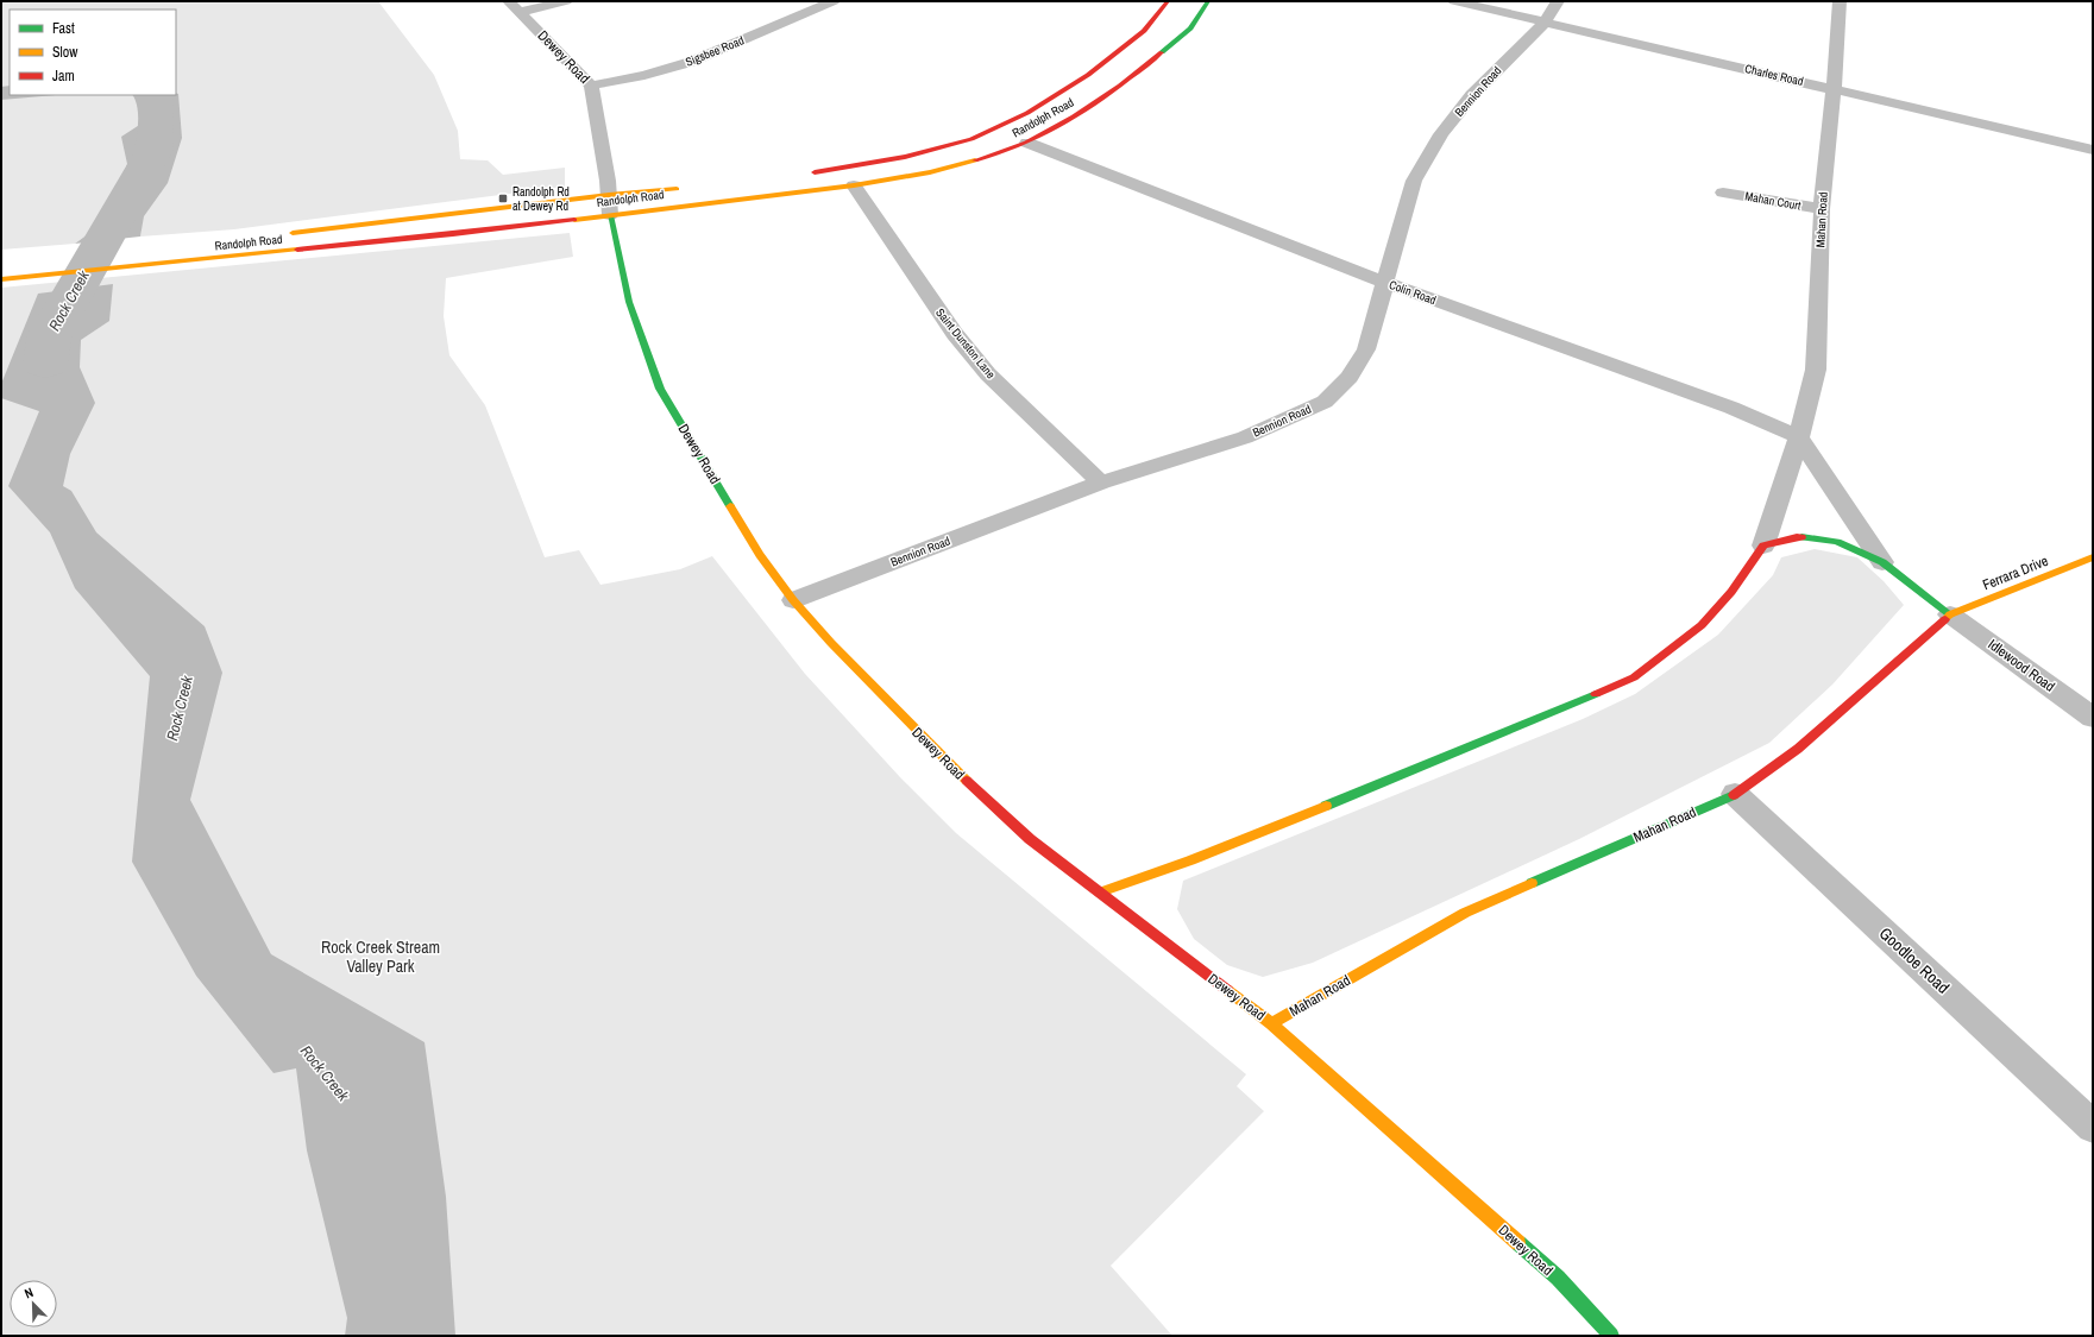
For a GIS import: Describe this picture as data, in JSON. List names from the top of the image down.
{
  "streets": {
    "street": [
      "Sigsbee Road",
      "Dewey Road",
      "Charles Road",
      "Bennion Road",
      "Randolph Road",
      "Mahan Court",
      "Mahan Road",
      "Colin Road",
      "Saint Dunston Lane",
      "Ferrara Drive",
      "Idlewood Road",
      "Goodloe Road"
    ]
  },
  "crossings": [
    ["Sigsbee Road", "Dewey Road"],
    ["Dewey Road", "Bennion Road"],
    ["Dewey Road", "Randolph Road"],
    ["Dewey Road", "Mahan Road"],
    ["Charles Road", "Bennion Road"],
    ["Charles Road", "Mahan Road"],
    ["Bennion Road", "Colin Road"],
    ["Bennion Road", "Saint Dunston Lane"],
    ["Randolph Road", "Colin Road"],
    ["Randolph Road", "Saint Dunston Lane"],
    ["Mahan Court", "Mahan Road"],
    ["Mahan Road", "Colin Road"],
    ["Mahan Road", "Ferrara Drive"],
    ["Mahan Road", "Idlewood Road"],
    ["Mahan Road", "Goodloe Road"],
    ["Ferrara Drive", "Idlewood Road"]
  ],
  "water": ["Rock Creek"],
  "parks": ["Rock Creek Stream Valley Park"],
  "places": {
    "transit": ["Randolph Rd at Dewey Rd"]
  },
  "legend": ["Fast", "Slow", "Jam"],
  "north": "top left"
}
